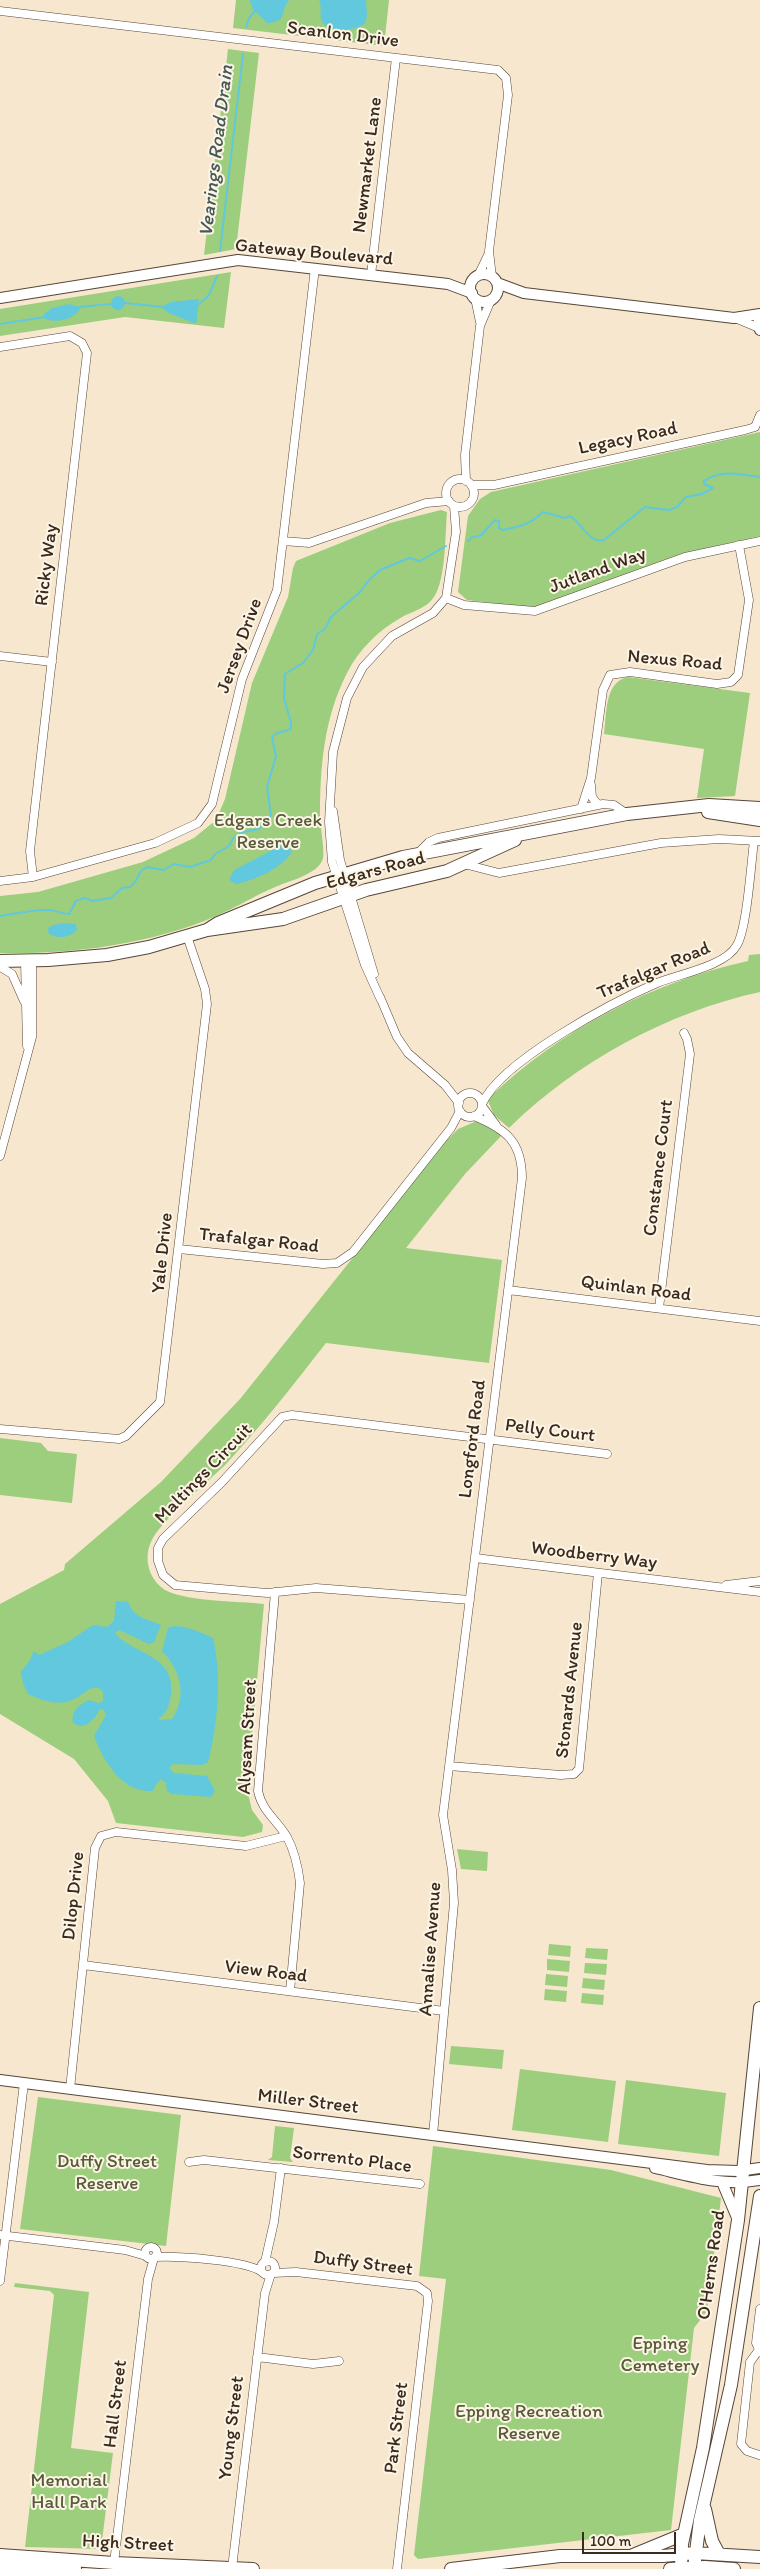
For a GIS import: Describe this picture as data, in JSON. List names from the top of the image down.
{
  "streets": {
    "main road": ["Edgars Road", "O'Herns Road", "High Street"],
    "street": [
      "Scanlon Drive",
      "Newmarket Lane",
      "Gateway Boulevard",
      "Legacy Road",
      "Ricky Way",
      "Jutland Way",
      "Jersey Drive",
      "Nexus Road",
      "Trafalgar Road",
      "Constance Court",
      "Yale Drive",
      "Quinlan Road",
      "Pelly Court",
      "Longford Road",
      "Maltings Circuit",
      "Woodberry Way",
      "Stonards Avenue",
      "Alysam Street",
      "Dilop Drive",
      "Annalise Avenue",
      "View Road",
      "Miller Street",
      "Sorrento Place",
      "Duffy Street",
      "Hall Street",
      "Young Street",
      "Park Street"
    ]
  },
  "crossings": [
    ["Scanlon Drive", "Newmarket Lane"],
    ["Scanlon Drive", "Gateway Boulevard"],
    ["Newmarket Lane", "Gateway Boulevard"],
    ["Gateway Boulevard", "Jersey Drive"],
    ["Ricky Way", "Jersey Drive"],
    ["Jutland Way", "Nexus Road"],
    ["Edgars Road", "Yale Drive"],
    ["Trafalgar Road", "Yale Drive"],
    ["Trafalgar Road", "Longford Road"],
    ["Constance Court", "Quinlan Road"],
    ["Quinlan Road", "Longford Road"],
    ["Pelly Court", "Longford Road"],
    ["Pelly Court", "Maltings Circuit"],
    ["Longford Road", "Maltings Circuit"],
    ["Longford Road", "Woodberry Way"],
    ["Longford Road", "Stonards Avenue"],
    ["Longford Road", "Annalise Avenue"],
    ["Maltings Circuit", "Alysam Street"],
    ["Woodberry Way", "Stonards Avenue"],
    ["Stonards Avenue", "Annalise Avenue"],
    ["Alysam Street", "Dilop Drive"],
    ["Alysam Street", "View Road"],
    ["Dilop Drive", "View Road"],
    ["Dilop Drive", "Miller Street"],
    ["Annalise Avenue", "View Road"],
    ["Annalise Avenue", "Miller Street"],
    ["Miller Street", "O'Herns Road"],
    ["Sorrento Place", "Young Street"],
    ["Duffy Street", "Hall Street"],
    ["Duffy Street", "Young Street"],
    ["Duffy Street", "Park Street"],
    ["Hall Street", "High Street"],
    ["Young Street", "High Street"]
  ],
  "water": ["Vearings Road Drain"],
  "parks": [
    "Edgars Creek Reserve",
    "Duffy Street Reserve",
    "Epping Cemetery",
    "Epping Recreation Reserve",
    "Memorial Hall Park"
  ],
  "scale_bar": "100 m"
}
